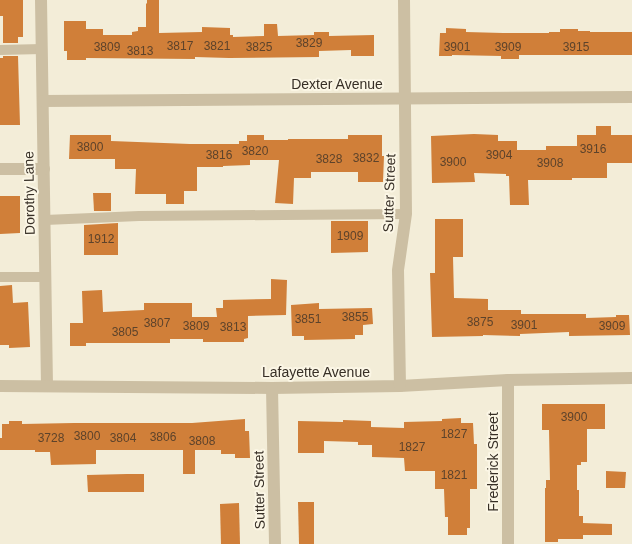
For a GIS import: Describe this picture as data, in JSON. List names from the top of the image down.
{
  "streets": {
    "street": [
      "Dexter Avenue",
      "Dorothy Lane",
      "Sutter Street",
      "Lafayette Avenue",
      "Frederick Street"
    ]
  },
  "crossings": [
    ["Dexter Avenue", "Dorothy Lane"],
    ["Dexter Avenue", "Sutter Street"],
    ["Dorothy Lane", "Lafayette Avenue"],
    ["Sutter Street", "Lafayette Avenue"],
    ["Lafayette Avenue", "Frederick Street"]
  ],
  "house_numbers": [
    "3829",
    "3817",
    "3821",
    "3809",
    "3825",
    "3901",
    "3909",
    "3915",
    "3813",
    "3800",
    "3916",
    "3820",
    "3816",
    "3904",
    "3832",
    "3828",
    "3900",
    "3908",
    "1909",
    "1912",
    "3855",
    "3851",
    "3875",
    "3807",
    "3901",
    "3809",
    "3909",
    "3813",
    "3805",
    "3900",
    "1827",
    "3800",
    "3806",
    "3728",
    "3804",
    "3808",
    "1827",
    "1821"
  ]
}
